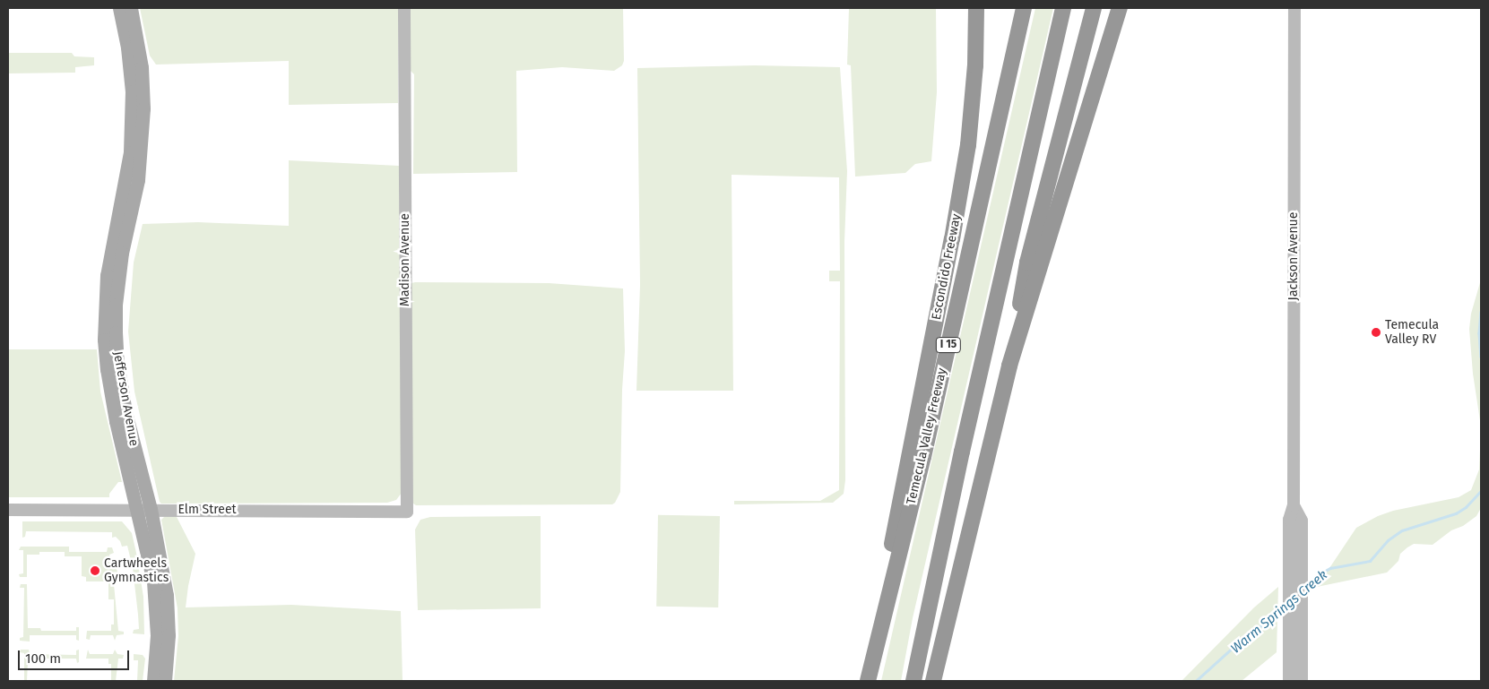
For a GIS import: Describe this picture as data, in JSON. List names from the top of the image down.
{
  "streets": {
    "highway": ["Escondido Freeway", "I 15", "Temecula Valley Freeway"],
    "main road": ["Jefferson Avenue"],
    "street": ["Jackson Avenue", "Madison Avenue", "Elm Street"]
  },
  "crossings": [
    ["Madison Avenue", "Elm Street"],
    ["Jefferson Avenue", "Elm Street"]
  ],
  "water": ["Warm Springs Creek"],
  "places": ["Temecula Valley RV", "Cartwheels Gymnastics"],
  "scale_bar": "100 m"
}
